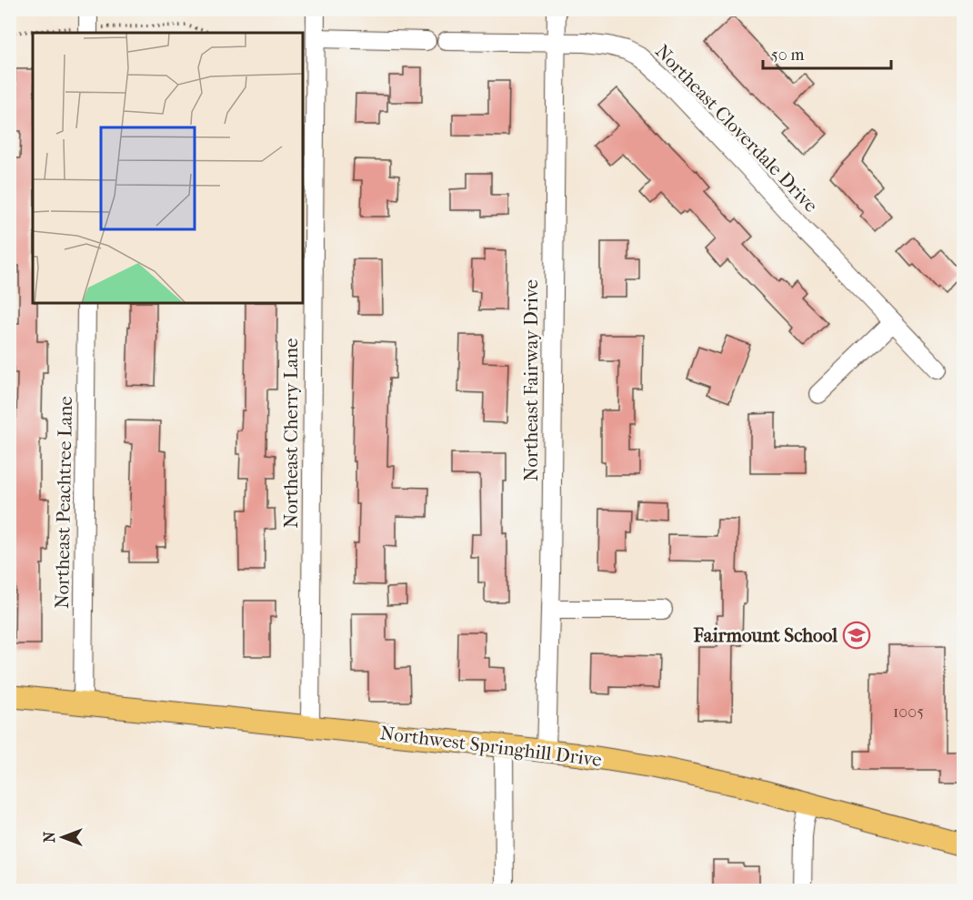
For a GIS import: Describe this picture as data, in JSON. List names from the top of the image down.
{
  "streets": {
    "main road": ["Northwest Springhill Drive"],
    "street": [
      "Northeast Cloverdale Drive",
      "Northeast Fairway Drive",
      "Northeast Cherry Lane",
      "Northeast Peachtree Lane"
    ]
  },
  "crossings": [
    ["Northeast Cloverdale Drive", "Northeast Fairway Drive"],
    ["Northeast Fairway Drive", "Northwest Springhill Drive"],
    ["Northeast Cherry Lane", "Northwest Springhill Drive"],
    ["Northeast Peachtree Lane", "Northwest Springhill Drive"]
  ],
  "places": {
    "school or university": ["Fairmount School"]
  },
  "house_numbers": ["1005"],
  "scale_bar": "50 m",
  "north": "left"
}
